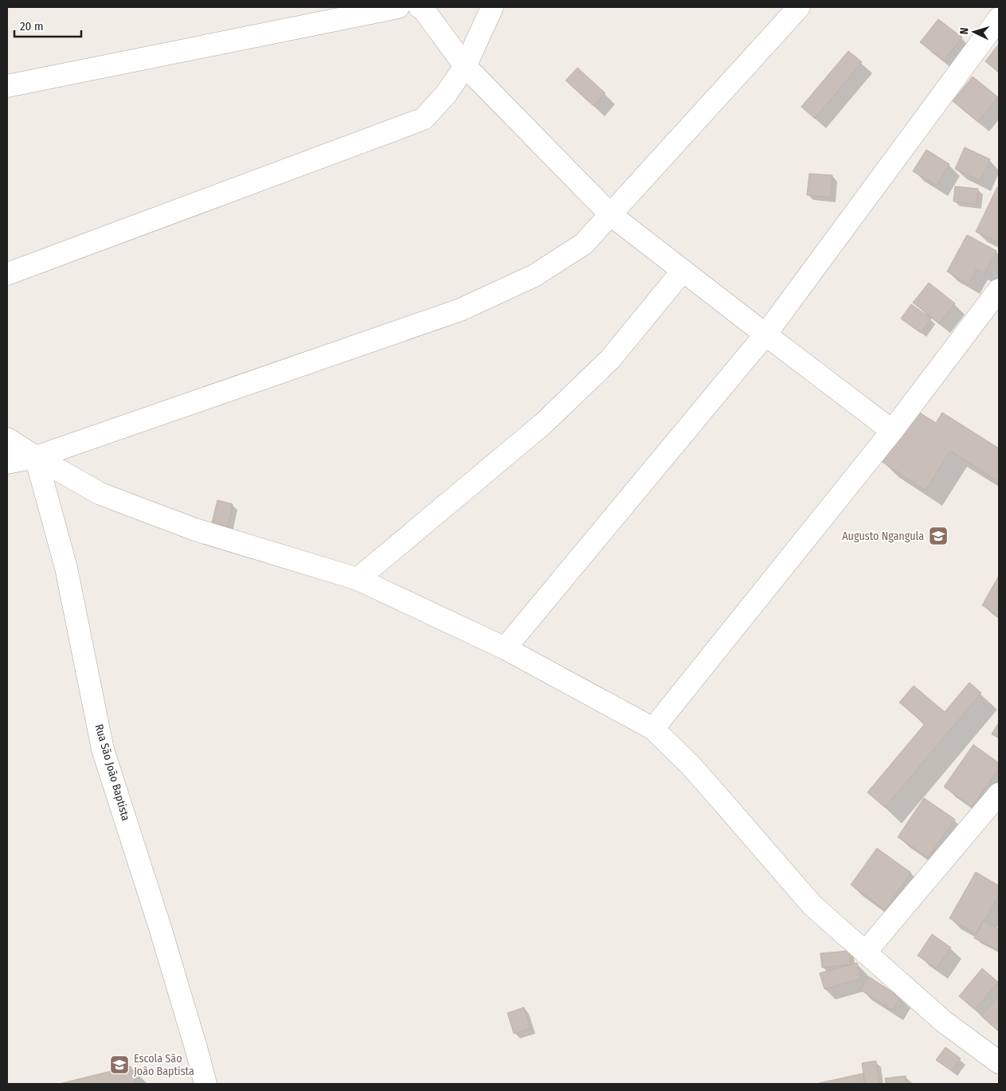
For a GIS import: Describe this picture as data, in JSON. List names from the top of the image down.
{
  "streets": {
    "street": ["Rua São João Baptista"]
  },
  "places": {
    "school or university": ["Augusto Ngangula", "Escola São João Baptista"]
  },
  "scale_bar": "20 m",
  "north": "left"
}
